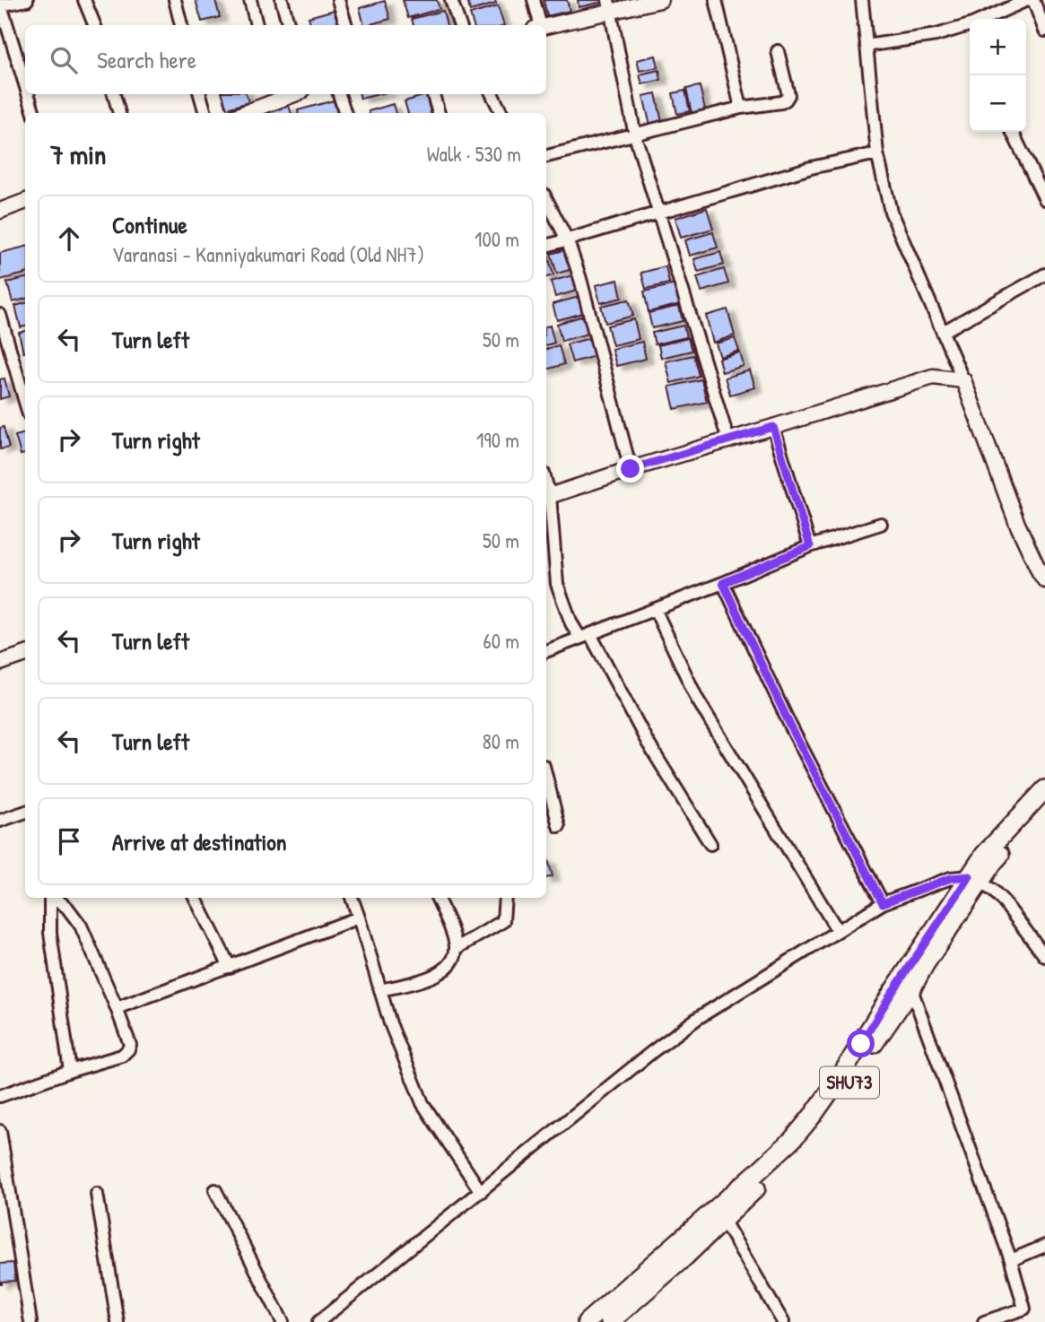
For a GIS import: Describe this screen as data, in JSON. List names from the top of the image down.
{
  "streets": {
    "main road": ["SHU73"]
  },
  "page": {
    "map_buttons": ["+", "−"],
    "search": "Search here",
    "heading": ["7 min", "Walk · 530 m"],
    "list": [
      ["Continue", "Varanasi - Kanniyakumari Road (Old NH7)", "100 m"],
      ["Turn left", "50 m"],
      ["Turn right", "190 m"],
      ["Turn right", "50 m"],
      ["Turn left", "60 m"],
      ["Turn left", "80 m"],
      "Arrive at destination"
    ]
  }
}
